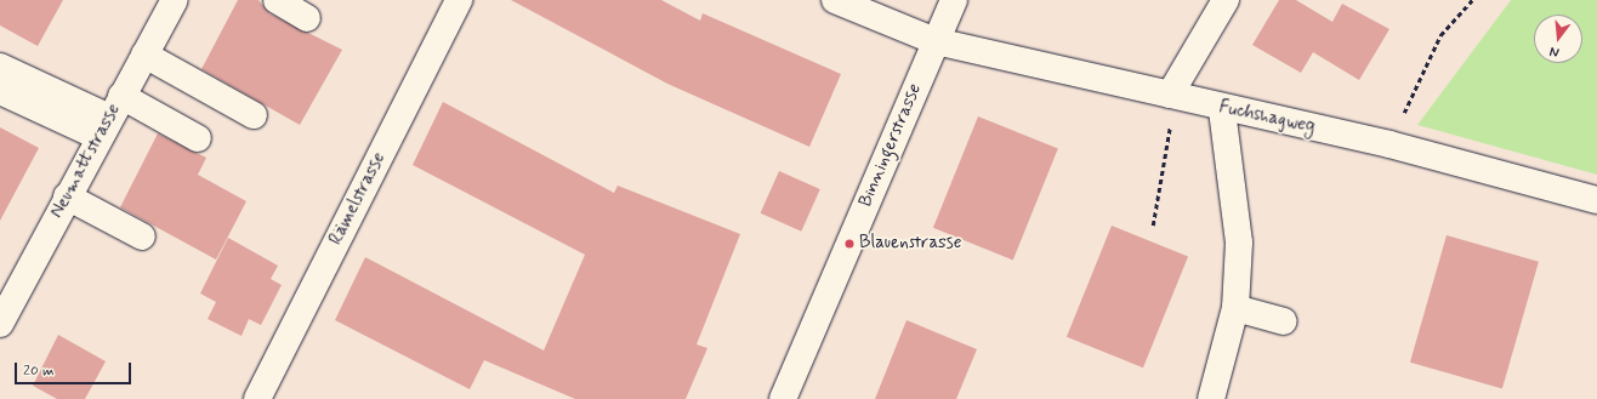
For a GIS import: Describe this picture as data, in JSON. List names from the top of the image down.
{
  "streets": {
    "street": [
      "Fuchshagweg",
      "Binningerstrasse",
      "Neumattstrasse",
      "Rämelstrasse"
    ]
  },
  "crossings": [
    ["Fuchshagweg", "Binningerstrasse"]
  ],
  "places": ["Blauenstrasse"],
  "scale_bar": "20 m",
  "north": "bottom"
}
